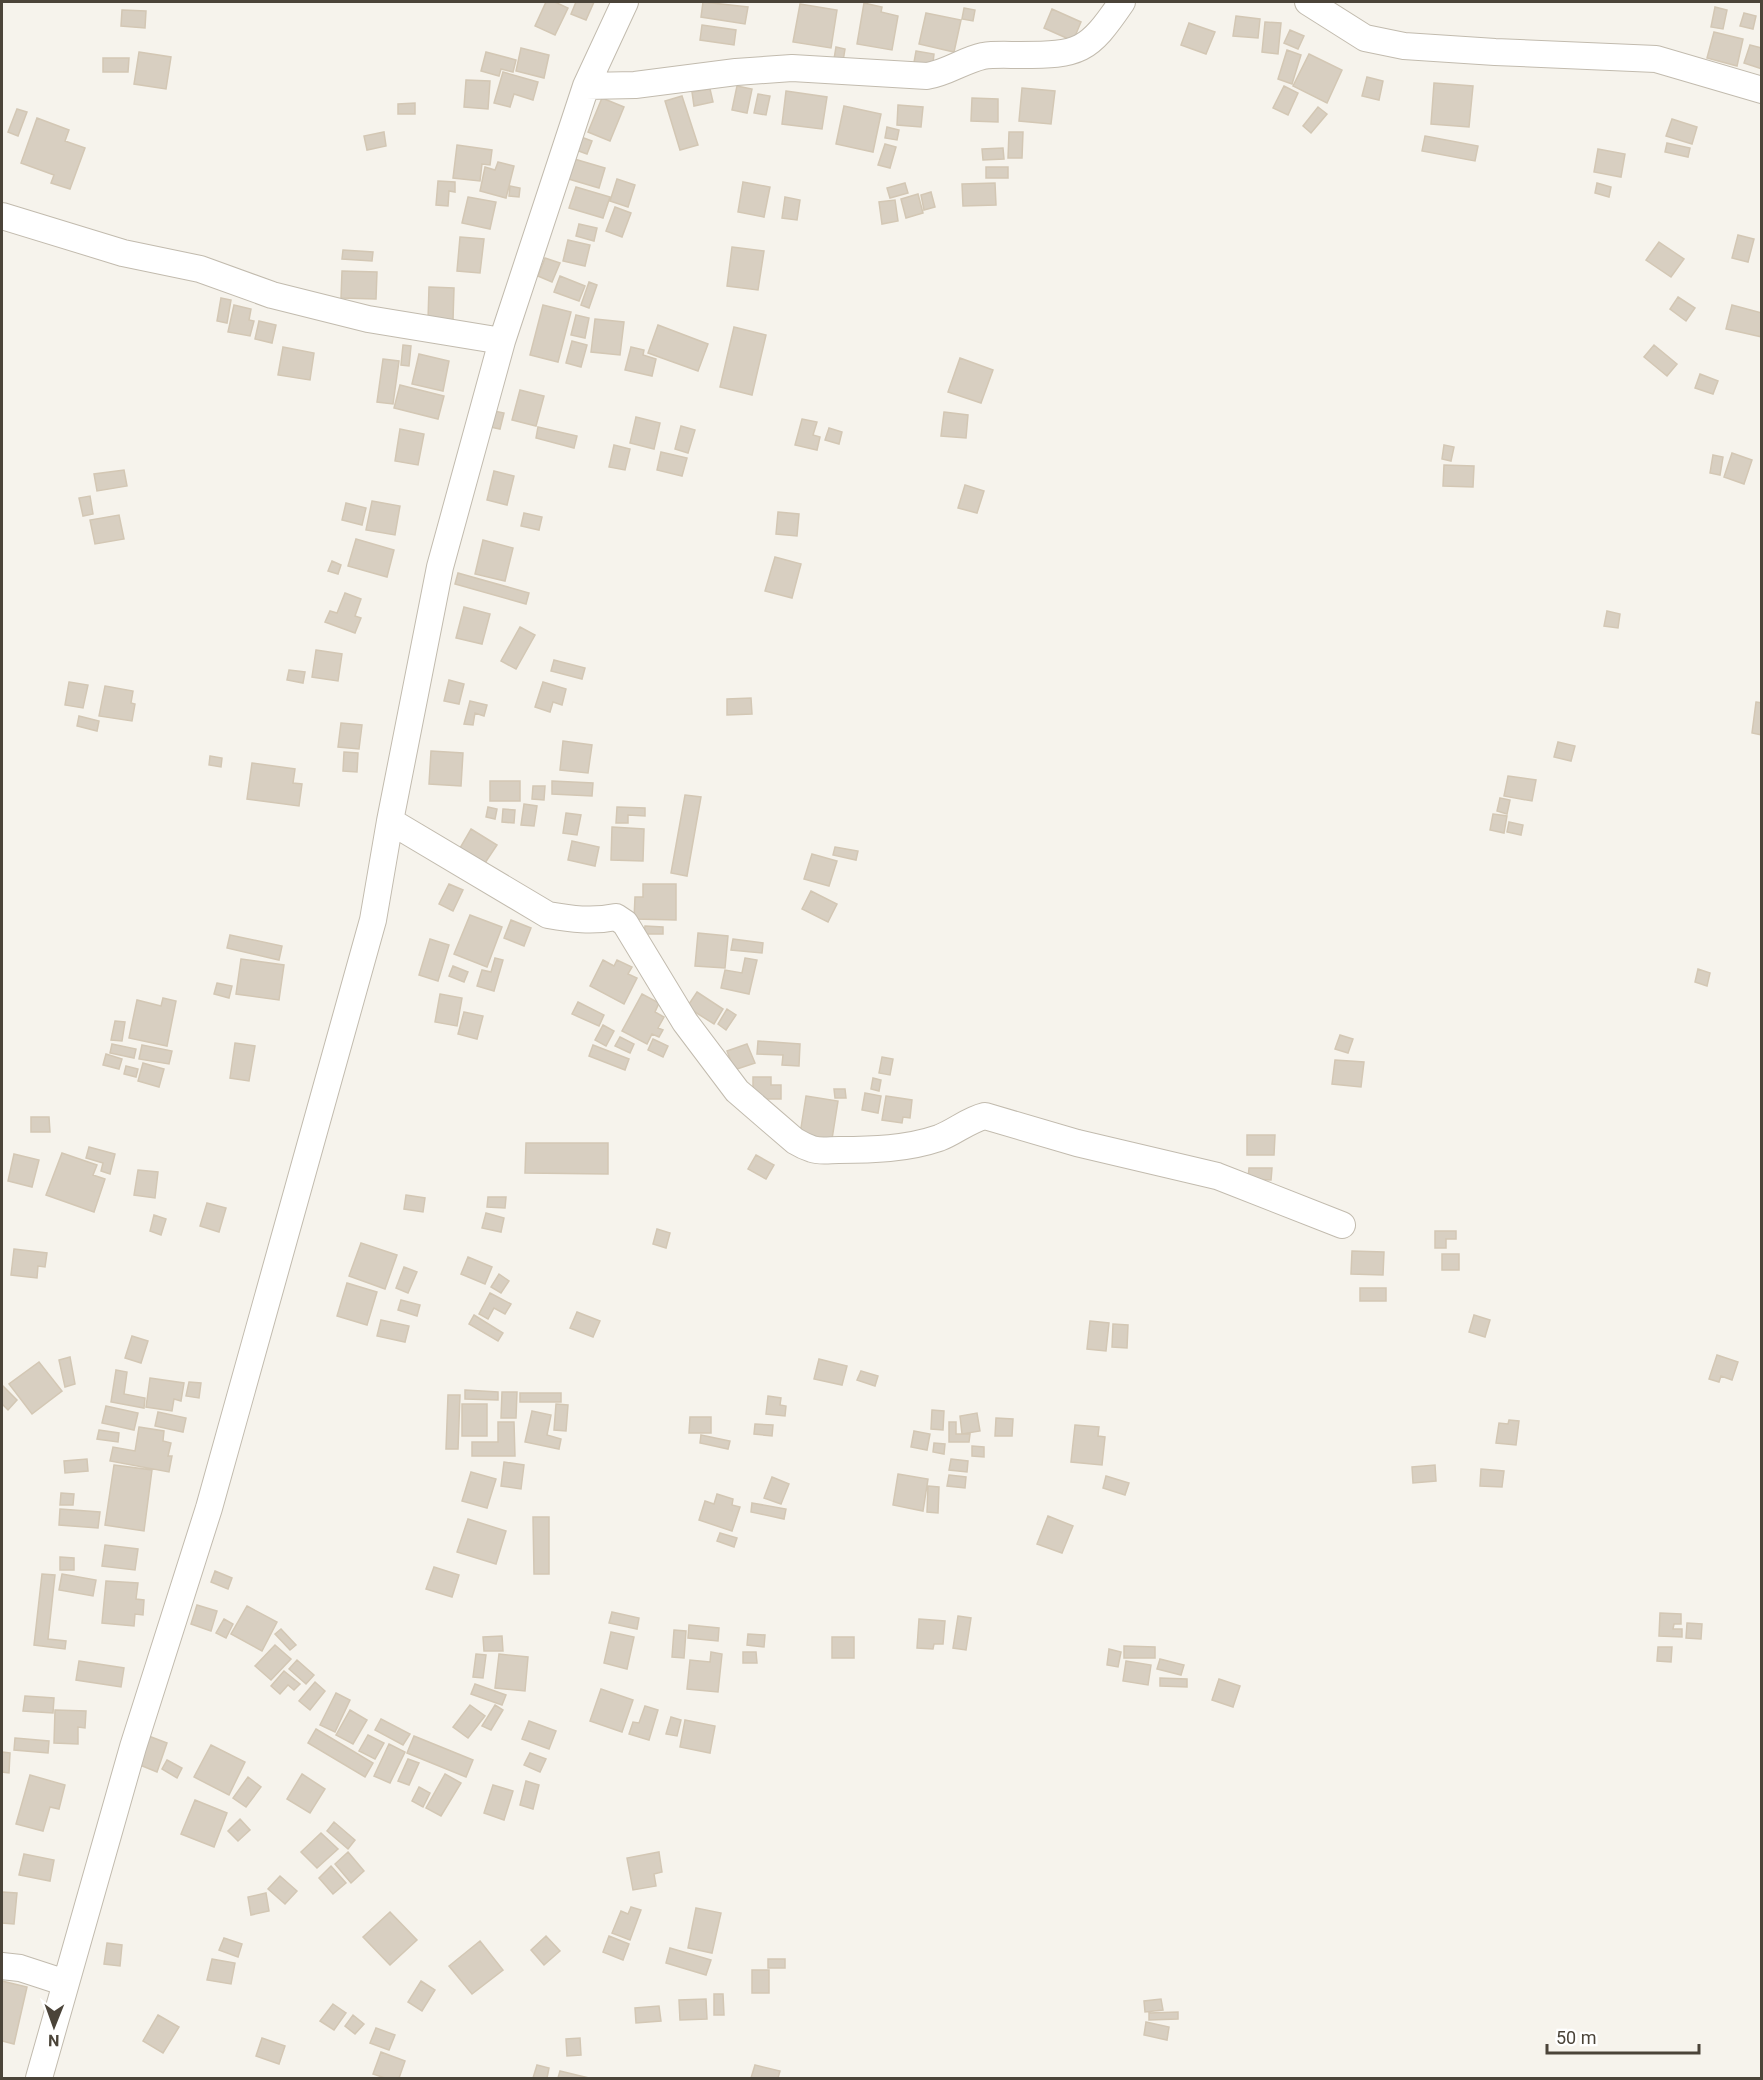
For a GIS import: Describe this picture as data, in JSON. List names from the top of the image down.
{
  "scale_bar": "50 m",
  "north": "bottom"
}
